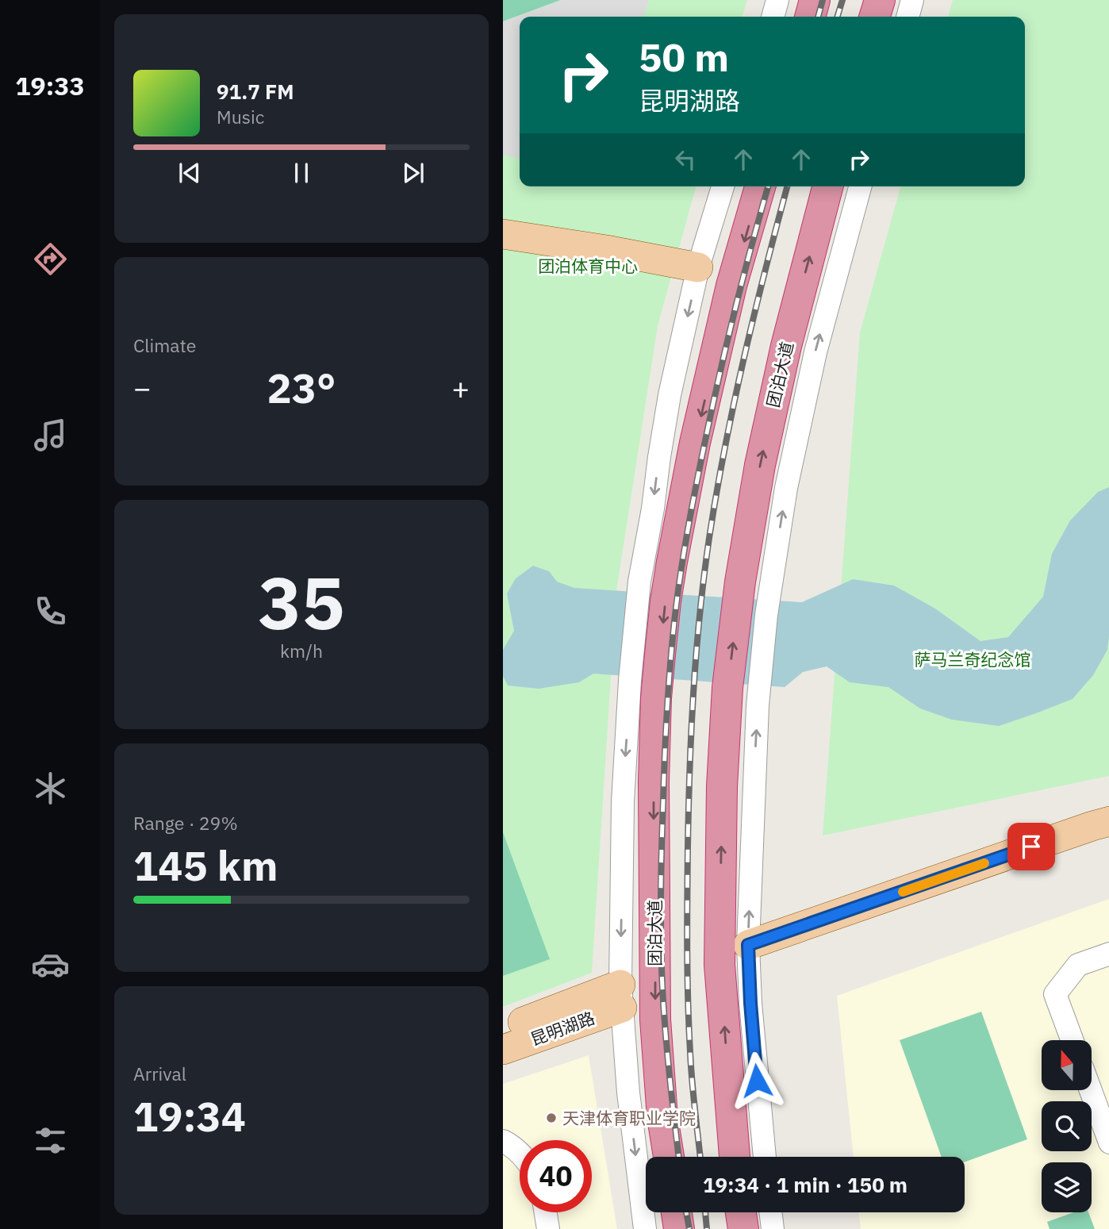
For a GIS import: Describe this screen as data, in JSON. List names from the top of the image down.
{
  "streets": {
    "highway": ["团泊大道"],
    "main road": ["昆明湖路"]
  },
  "parks": ["团泊体育中心", "萨马兰奇纪念馆"],
  "places": ["天津体育职业学院"],
  "north": "top",
  "page": {
    "tabs": "19:33",
    "turn": ["50 m", "昆明湖路"],
    "song": ["91.7 FM", "Music"],
    "tile": [
      "Climate",
      ["35", "km/h"],
      ["Range · 29%", "145 km"],
      ["Arrival", "19:34"]
    ],
    "heat": ["−", "23°", "+"],
    "limit": "40",
    "trip": "19:34 · 1 min · 150 m"
  }
}
